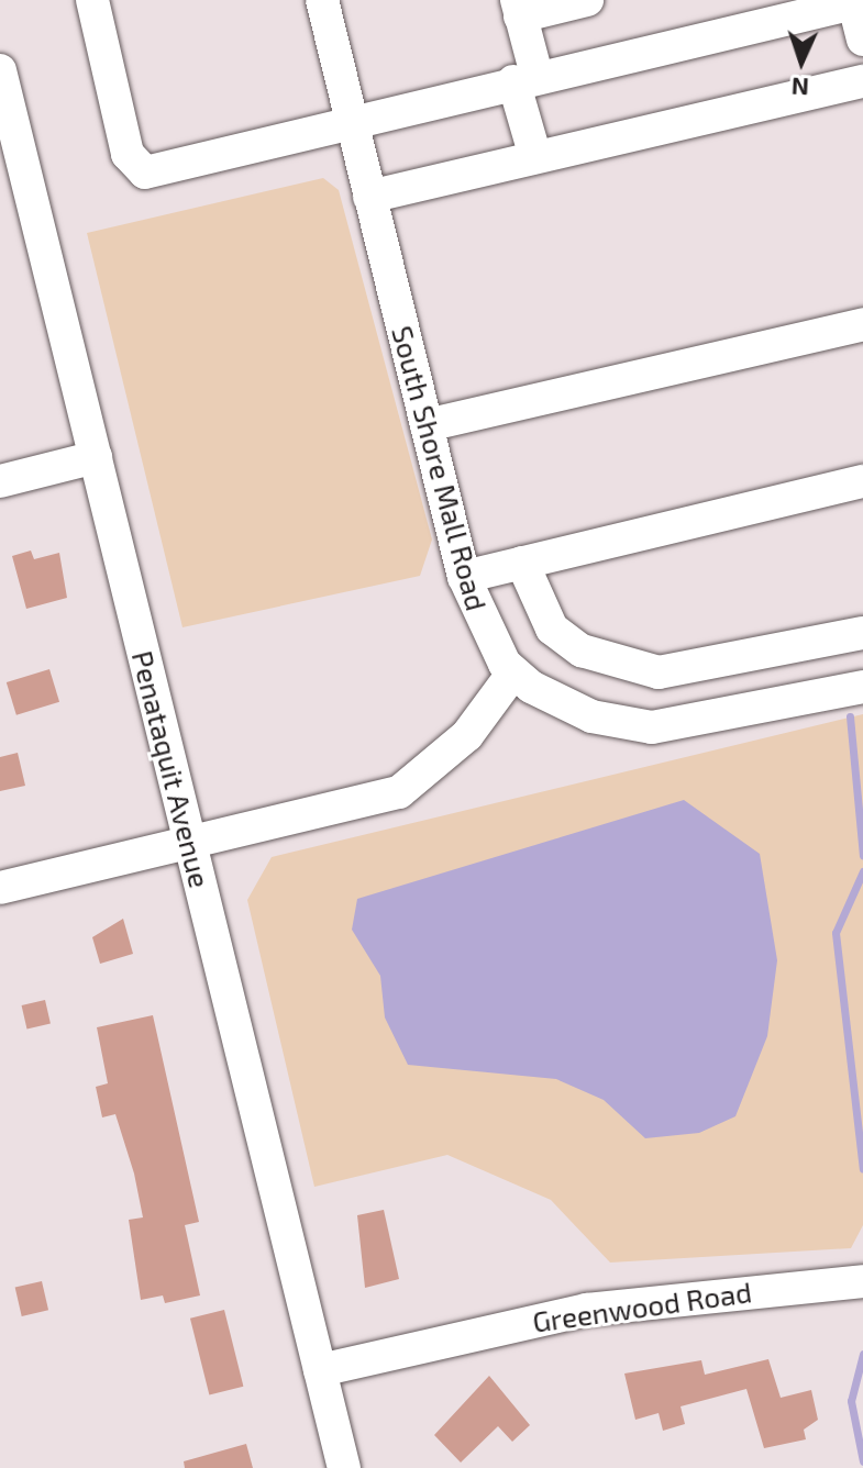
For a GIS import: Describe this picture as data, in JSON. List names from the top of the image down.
{
  "streets": {
    "street": ["South Shore Mall Road", "Penataquit Avenue", "Greenwood Road"]
  },
  "crossings": [
    ["Penataquit Avenue", "Greenwood Road"]
  ],
  "north": "bottom"
}
